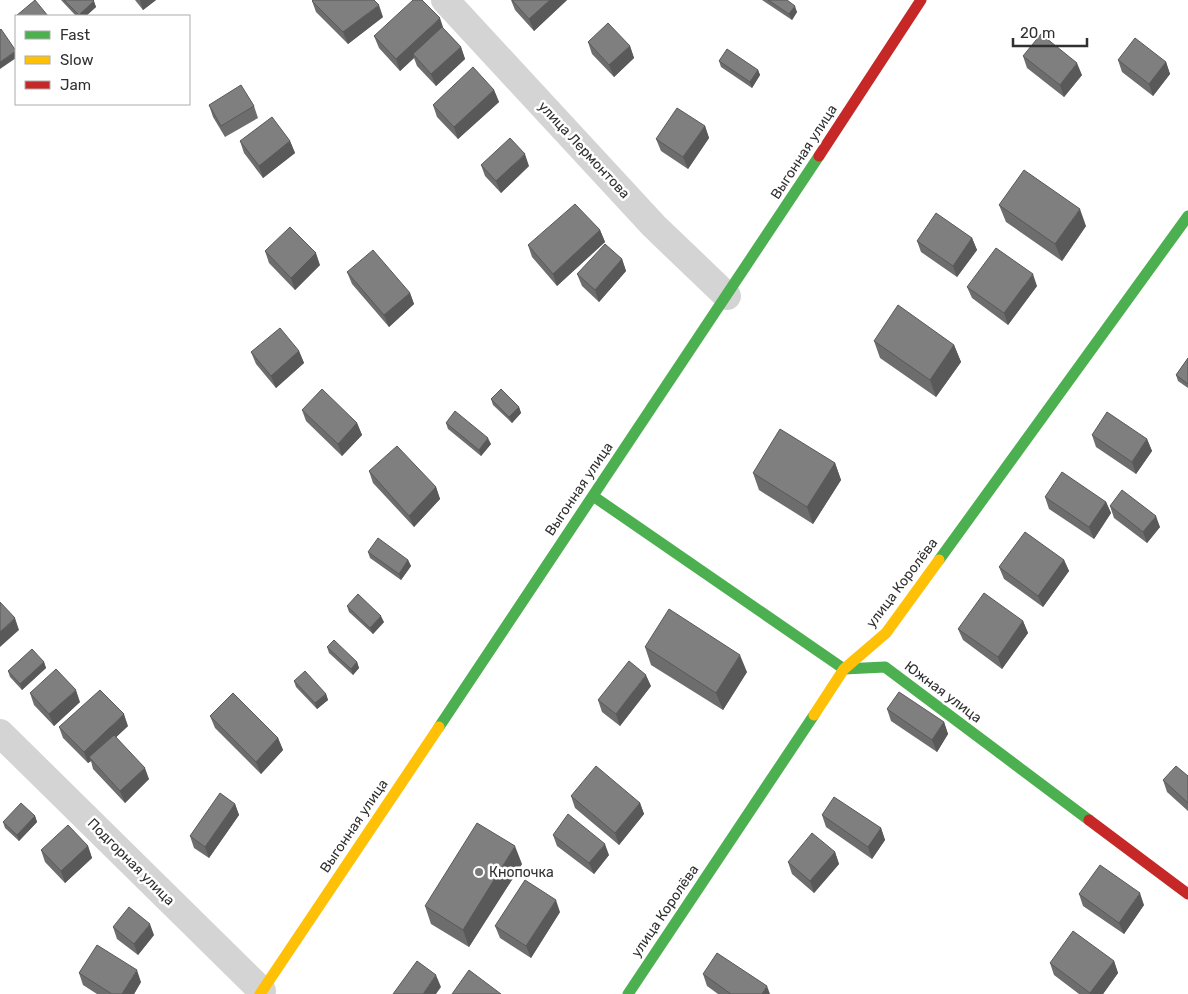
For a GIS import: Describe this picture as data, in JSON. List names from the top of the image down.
{
  "streets": {
    "street": [
      "улица Лермонтова",
      "Выгонная улица",
      "улица Королёва",
      "Южная улица",
      "Подгорная улица"
    ]
  },
  "crossings": [
    ["улица Лермонтова", "Выгонная улица"],
    ["Выгонная улица", "Подгорная улица"],
    ["улица Королёва", "Южная улица"]
  ],
  "places": ["Кнопочка"],
  "legend": ["Fast", "Slow", "Jam"],
  "scale_bar": "20 m"
}
